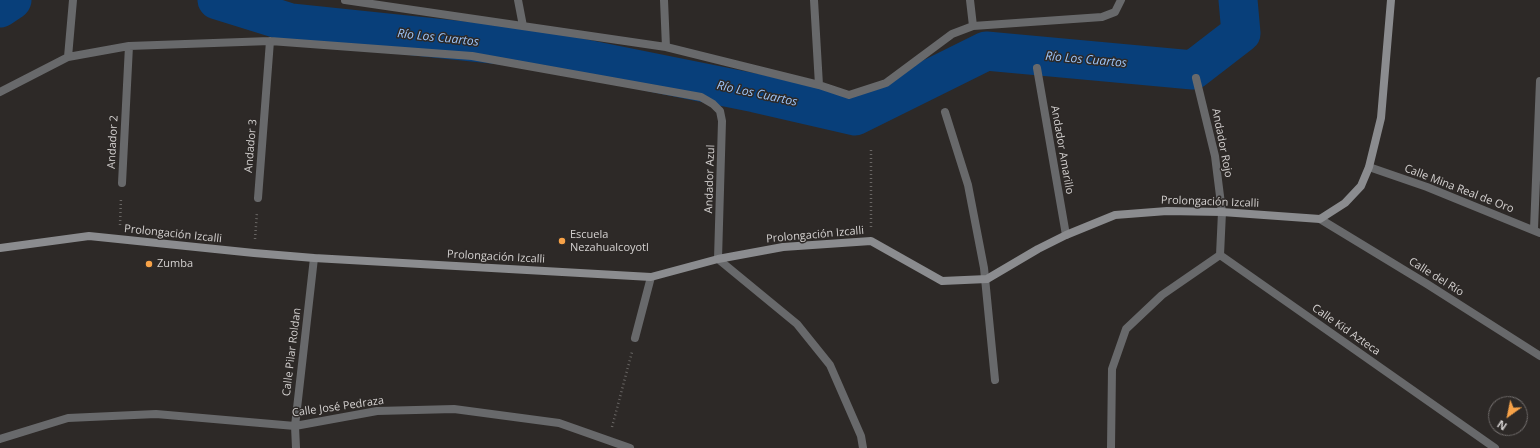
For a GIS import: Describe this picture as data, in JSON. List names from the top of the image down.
{
  "streets": {
    "street": [
      "Andador 2",
      "Andador Rojo",
      "Andador 3",
      "Andador Amarillo",
      "Andador Azul",
      "Calle Mina Real de Oro",
      "Prolongación Izcalli",
      "Calle del Río",
      "Calle Kid Azteca",
      "Calle Pilar Roldan",
      "Calle José Pedraza"
    ]
  },
  "crossings": [
    ["Andador 2", "Prolongación Izcalli"],
    ["Andador Rojo", "Prolongación Izcalli"],
    ["Andador 3", "Andador Azul"],
    ["Andador Amarillo", "Prolongación Izcalli"],
    ["Andador Azul", "Prolongación Izcalli"],
    ["Prolongación Izcalli", "Calle del Río"],
    ["Prolongación Izcalli", "Calle Pilar Roldan"],
    ["Calle Pilar Roldan", "Calle José Pedraza"]
  ],
  "water": ["Río Los Cuartos"],
  "places": ["Escuela Nezahualcoyotl", "Zumba"],
  "north": "bottom left"
}
